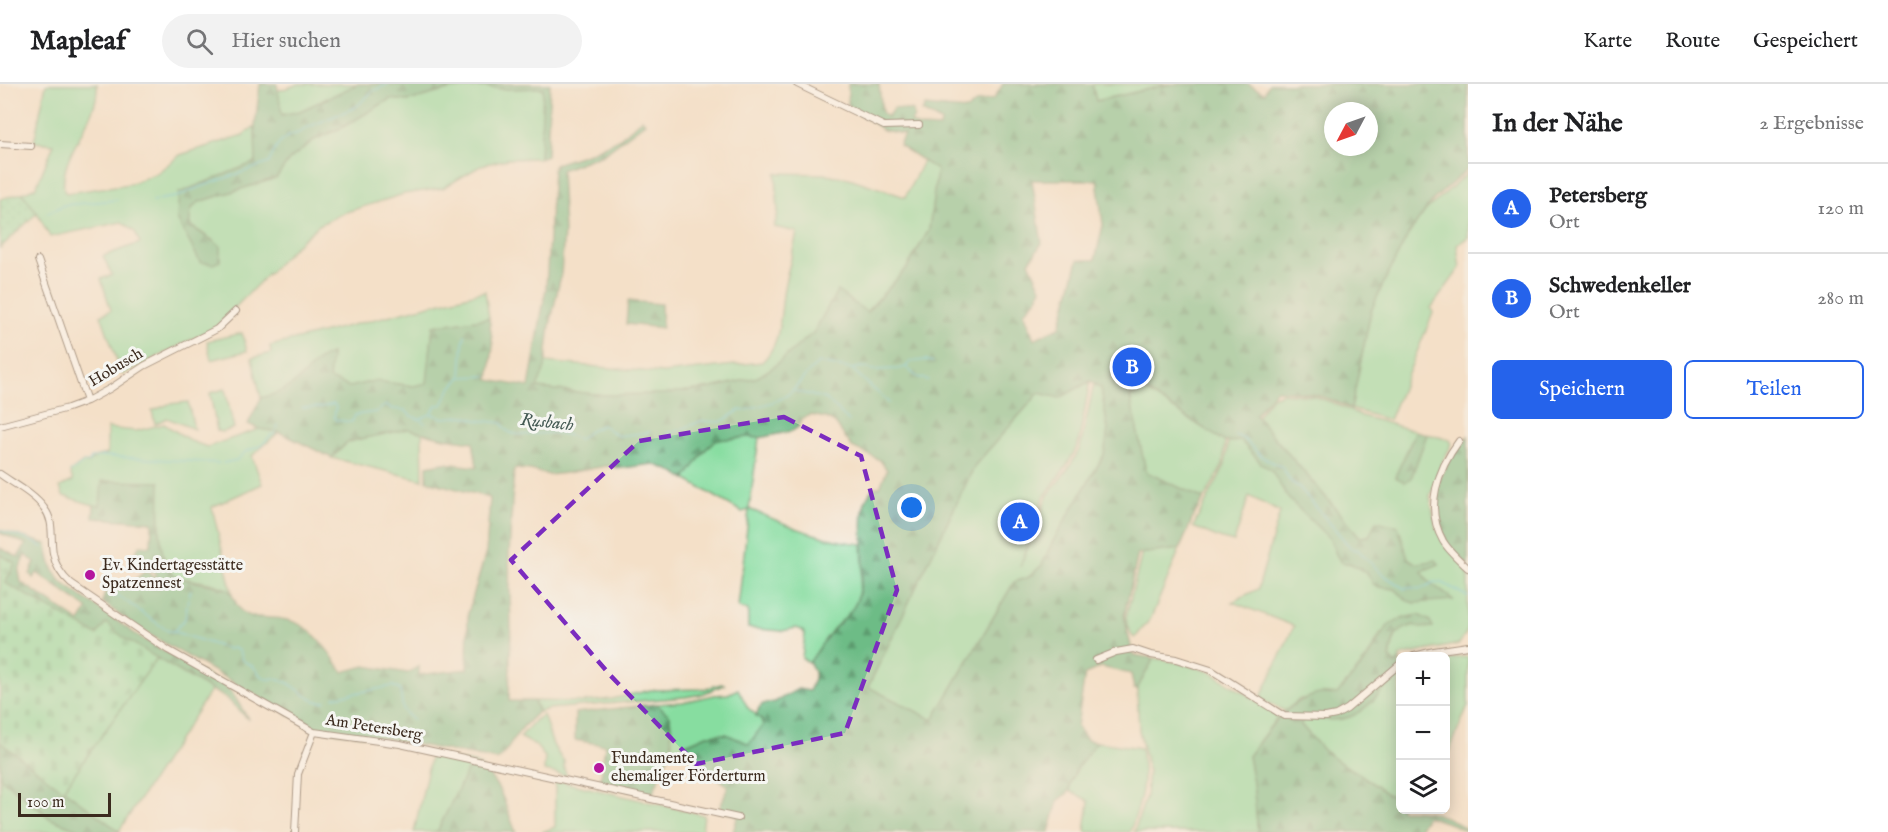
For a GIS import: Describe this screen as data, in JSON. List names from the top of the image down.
{
  "streets": {
    "street": ["Hobusch", "Am Petersberg"]
  },
  "water": ["Rusbach"],
  "places": ["Ev. Kindertagesstätte Spatzennest", "Fundamente ehemaliger Förderturm"],
  "scale_bar": "100 m",
  "north": "bottom left",
  "page": {
    "header": "Mapleaf",
    "search": "Hier suchen",
    "nav": ["Karte", "Route", "Gespeichert"],
    "heading": ["In der Nähe", "2 Ergebnisse"],
    "list": [
      {
        "mark": "A",
        "name": "Petersberg",
        "note": "Ort",
        "value": "120 m"
      },
      {
        "mark": "B",
        "name": "Schwedenkeller",
        "note": "Ort",
        "value": "280 m"
      }
    ],
    "buttons": ["Speichern", "Teilen"],
    "pins": ["B", "A"],
    "map_buttons": ["+", "−"],
    "scale": "100 m"
  }
}
